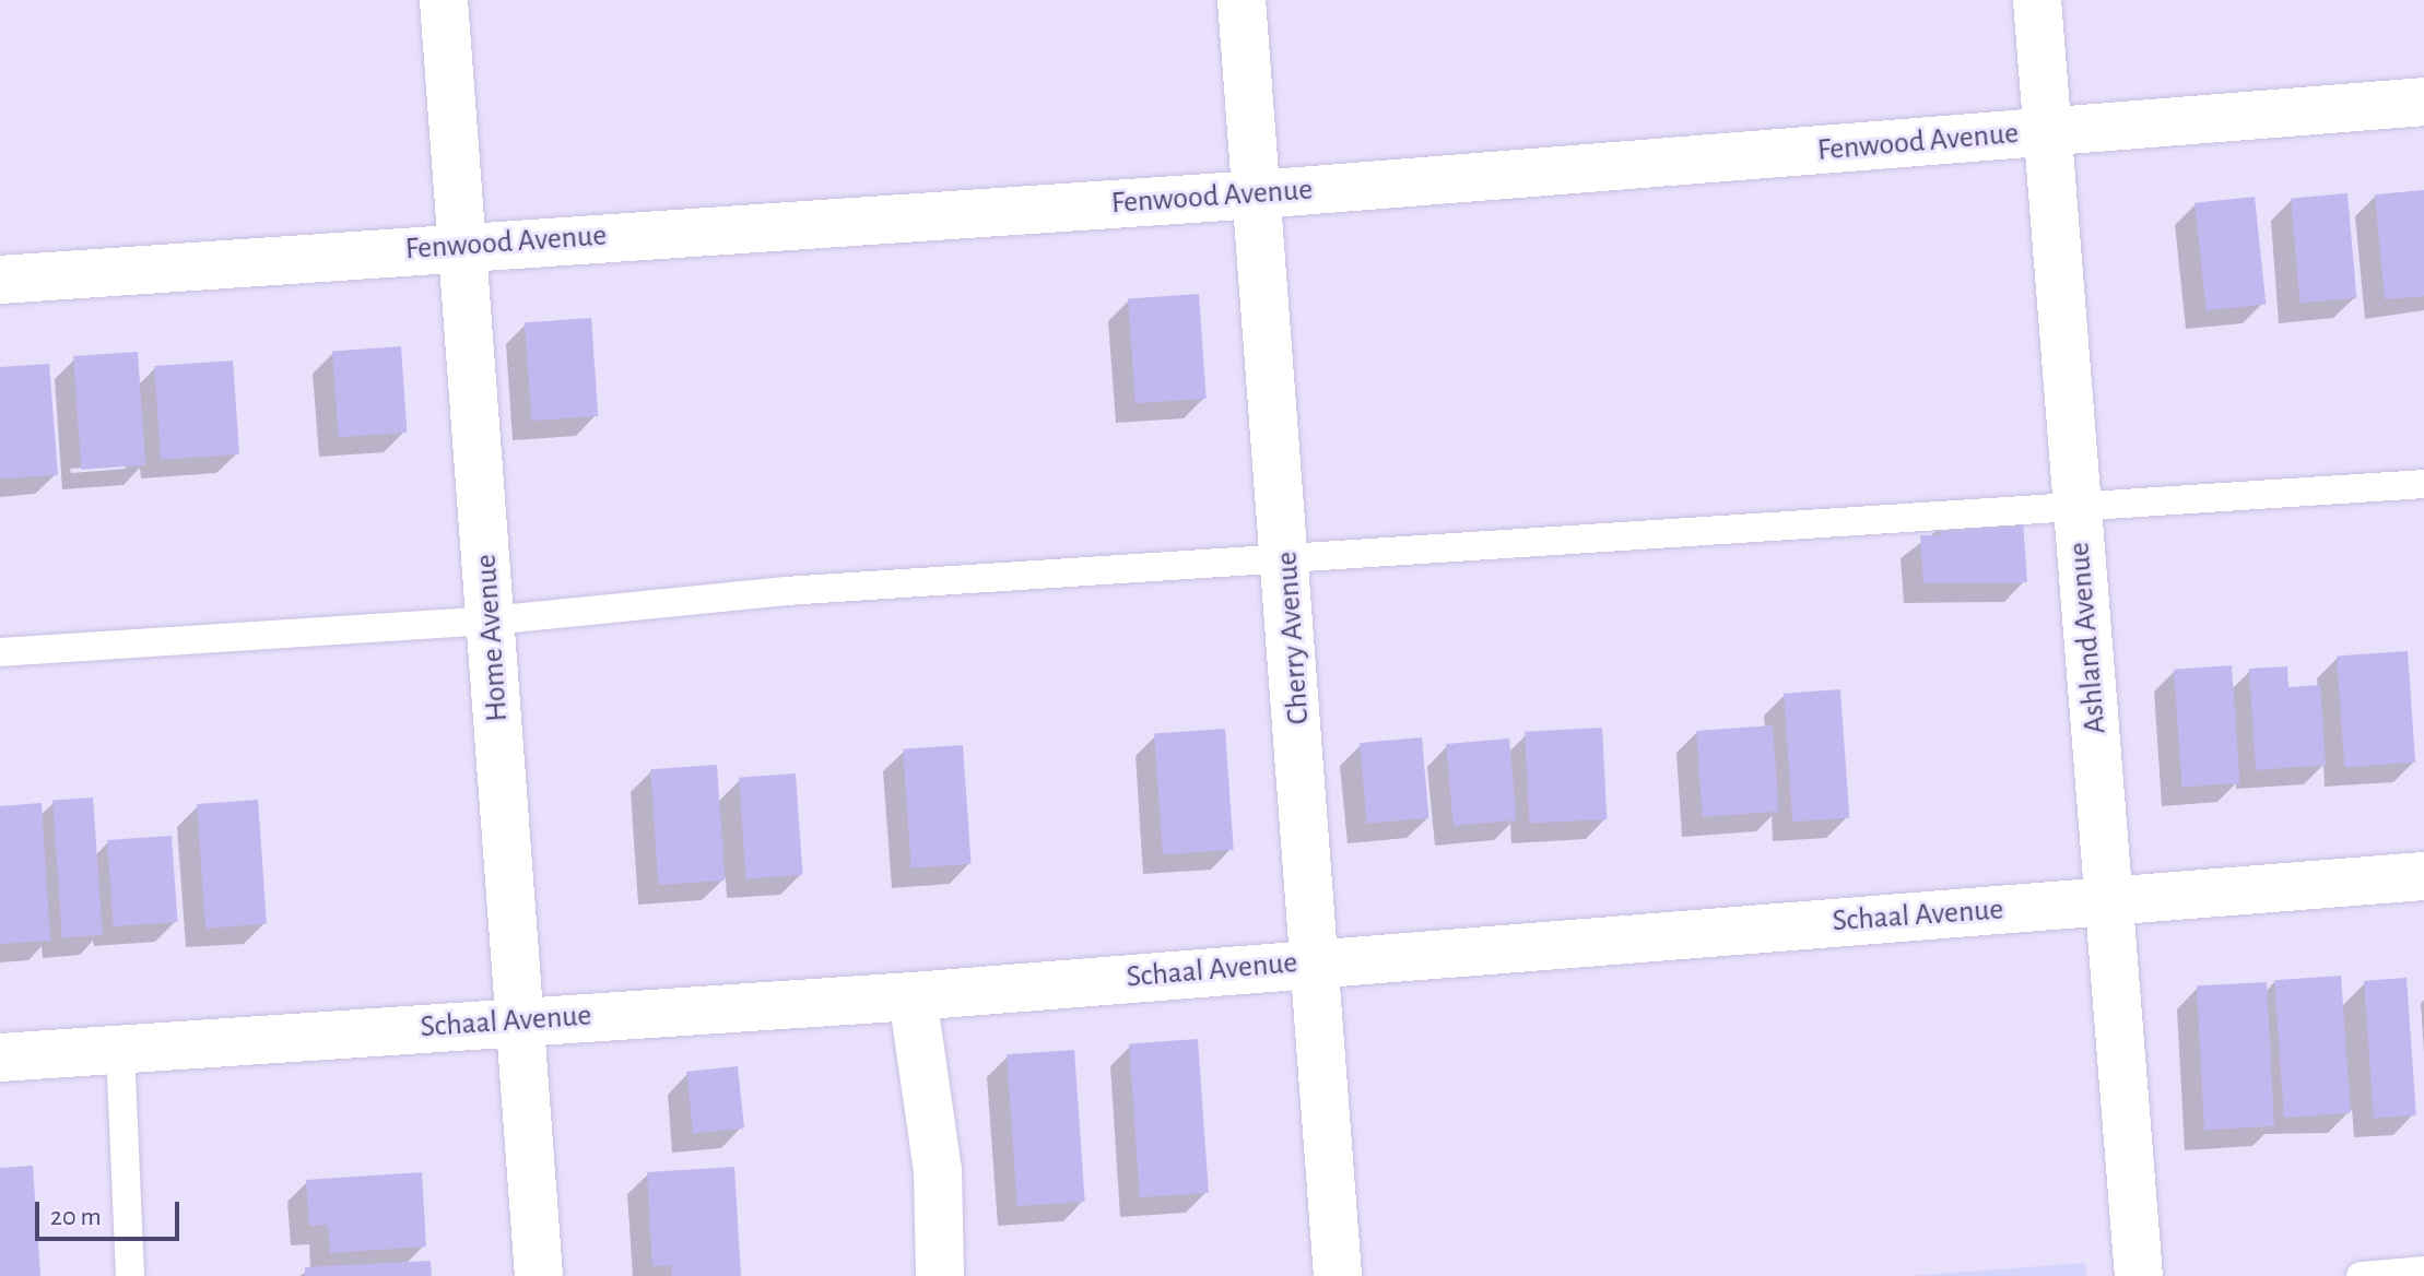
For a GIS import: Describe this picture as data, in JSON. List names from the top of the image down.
{
  "streets": {
    "street": [
      "Fenwood Avenue",
      "Home Avenue",
      "Cherry Avenue",
      "Ashland Avenue",
      "Schaal Avenue"
    ]
  },
  "crossings": [
    ["Fenwood Avenue", "Home Avenue"],
    ["Fenwood Avenue", "Cherry Avenue"],
    ["Fenwood Avenue", "Ashland Avenue"],
    ["Home Avenue", "Schaal Avenue"],
    ["Cherry Avenue", "Schaal Avenue"],
    ["Ashland Avenue", "Schaal Avenue"]
  ],
  "scale_bar": "20 m"
}
